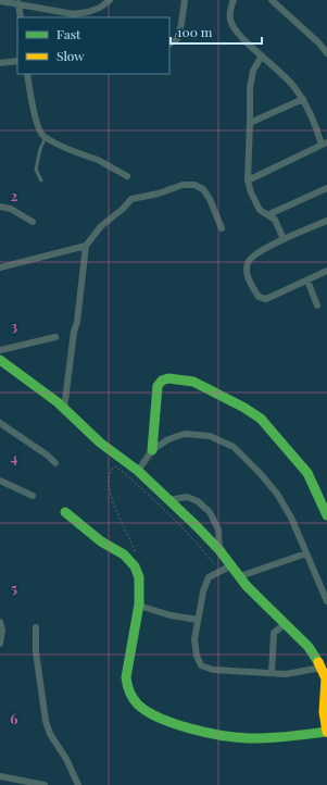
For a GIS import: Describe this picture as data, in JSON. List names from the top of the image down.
{
  "legend": ["Fast", "Slow"],
  "scale_bar": "100 m",
  "grid": {
    "rows": [
      "2",
      "3",
      "4",
      "5",
      "6"
    ]
  }
}
